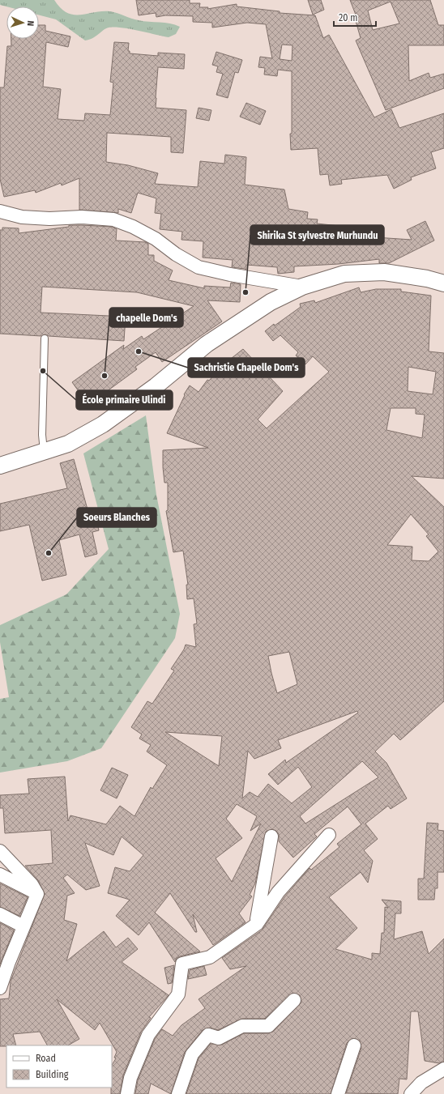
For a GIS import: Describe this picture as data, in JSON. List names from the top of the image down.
{
  "places": [
    "Shirika St sylvestre Murhundu",
    "Sachristie Chapelle Dom's",
    "École primaire Ulindi",
    "chapelle Dom's",
    "Soeurs Blanches"
  ],
  "legend": ["Road", "Building"],
  "scale_bar": "20 m",
  "north": "right"
}
